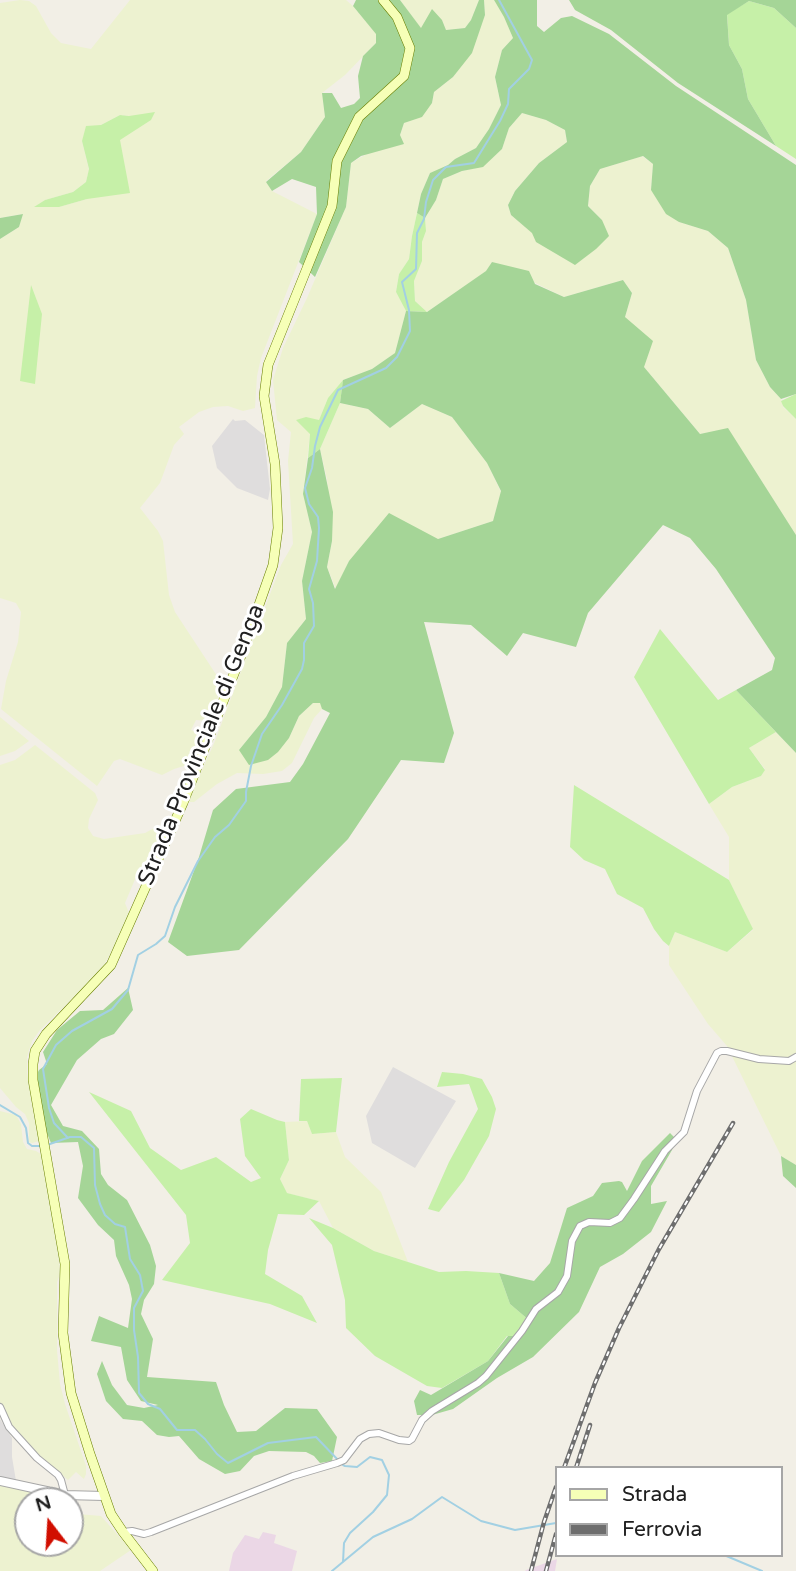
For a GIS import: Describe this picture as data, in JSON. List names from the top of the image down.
{
  "streets": {
    "main road": ["Strada Provinciale di Genga"]
  },
  "legend": ["Strada", "Ferrovia"],
  "north": "top"
}
